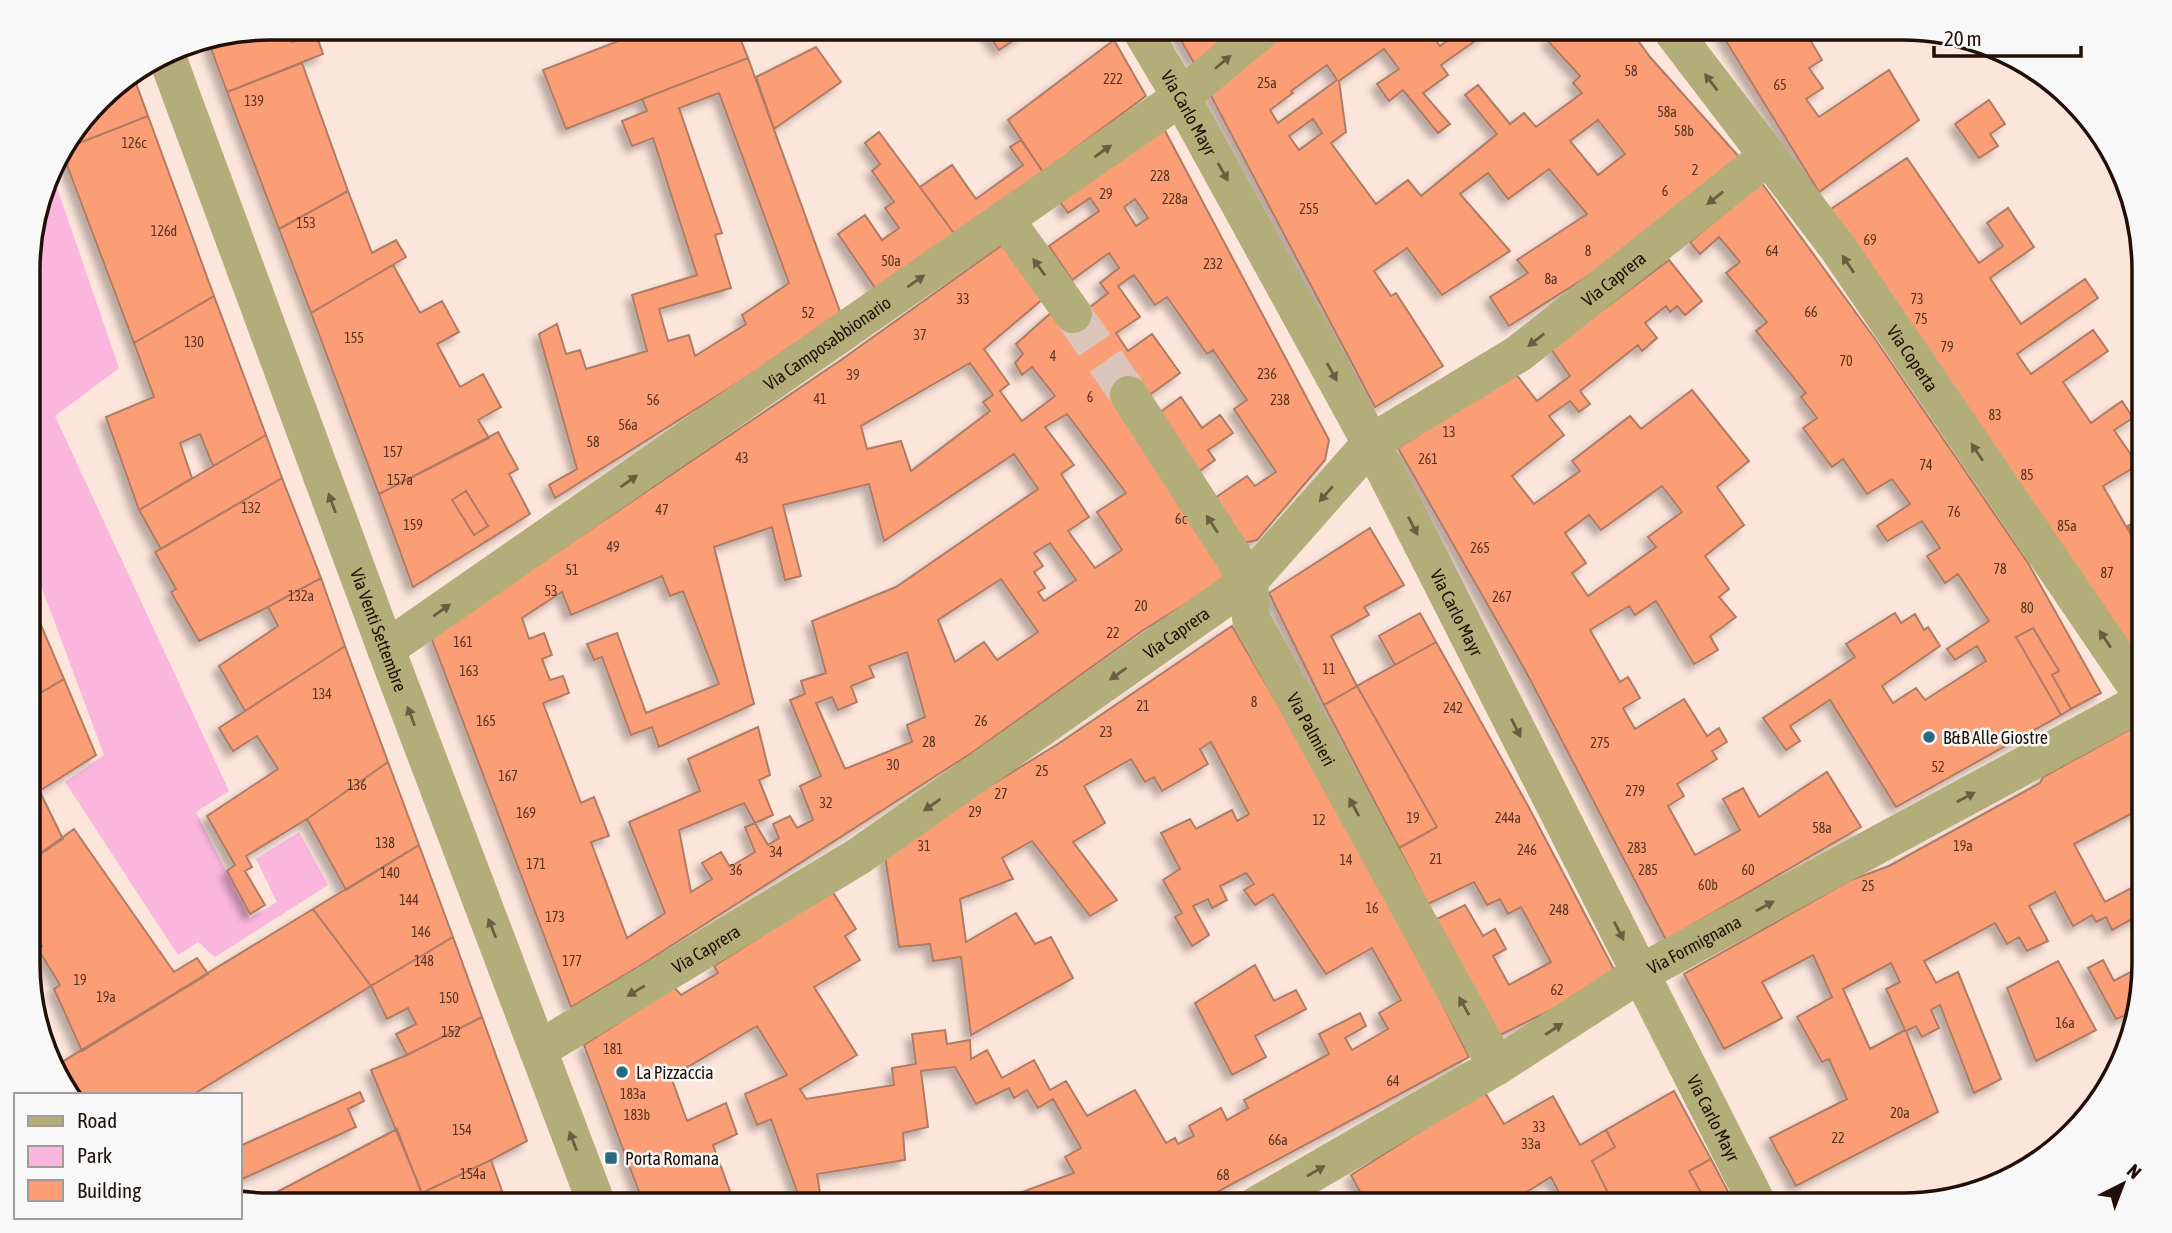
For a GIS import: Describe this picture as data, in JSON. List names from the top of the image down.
{
  "streets": {
    "street": [
      "Via Carlo Mayr",
      "Via Caprera",
      "Via Camposabbionario",
      "Via Coperta",
      "Via Venti Settembre",
      "Via Palmieri",
      "Via Formignana"
    ]
  },
  "crossings": [
    ["Via Carlo Mayr", "Via Caprera"],
    ["Via Carlo Mayr", "Via Camposabbionario"],
    ["Via Carlo Mayr", "Via Formignana"],
    ["Via Caprera", "Via Coperta"],
    ["Via Caprera", "Via Venti Settembre"],
    ["Via Caprera", "Via Palmieri"],
    ["Via Camposabbionario", "Via Venti Settembre"],
    ["Via Palmieri", "Via Formignana"]
  ],
  "one_way": [
    "Via Carlo Mayr",
    "Via Caprera",
    "Via Camposabbionario",
    "Via Coperta",
    "Via Venti Settembre",
    "Via Palmieri",
    "Via Formignana"
  ],
  "places": {
    "other": ["B&B Alle Giostre", "La Pizzaccia"],
    "transit": ["Porta Romana"]
  },
  "house_numbers": [
    "58",
    "222",
    "25a",
    "65",
    "139",
    "58a",
    "58b",
    "126c",
    "2",
    "228",
    "6",
    "29",
    "228a",
    "255",
    "153",
    "126d",
    "69",
    "8",
    "64",
    "50a",
    "232",
    "8a",
    "33",
    "73",
    "66",
    "52",
    "75",
    "37",
    "155",
    "130",
    "79",
    "4",
    "70",
    "236",
    "39",
    "6",
    "41",
    "56",
    "238",
    "83",
    "56a",
    "13",
    "58",
    "157",
    "43",
    "261",
    "74",
    "85",
    "157a",
    "132",
    "47",
    "76",
    "6c",
    "159",
    "85a",
    "49",
    "265",
    "78",
    "51",
    "87",
    "53",
    "132a",
    "267",
    "20",
    "80",
    "22",
    "161",
    "11",
    "163",
    "134",
    "8",
    "21",
    "242",
    "165",
    "26",
    "23",
    "28",
    "275",
    "30",
    "52",
    "25",
    "167",
    "136",
    "279",
    "27",
    "32",
    "29",
    "169",
    "19",
    "244a",
    "12",
    "58a",
    "138",
    "31",
    "19a",
    "283",
    "246",
    "34",
    "21",
    "14",
    "171",
    "36",
    "285",
    "60",
    "140",
    "60b",
    "25",
    "144",
    "16",
    "248",
    "173",
    "146",
    "148",
    "177",
    "19",
    "62",
    "19a",
    "150",
    "16a",
    "152",
    "181",
    "64",
    "183a",
    "20a",
    "183b",
    "33",
    "154",
    "22",
    "66a",
    "33a",
    "154a",
    "68"
  ],
  "legend": ["Road", "Park", "Building"],
  "scale_bar": "20 m",
  "north": "top right"
}
